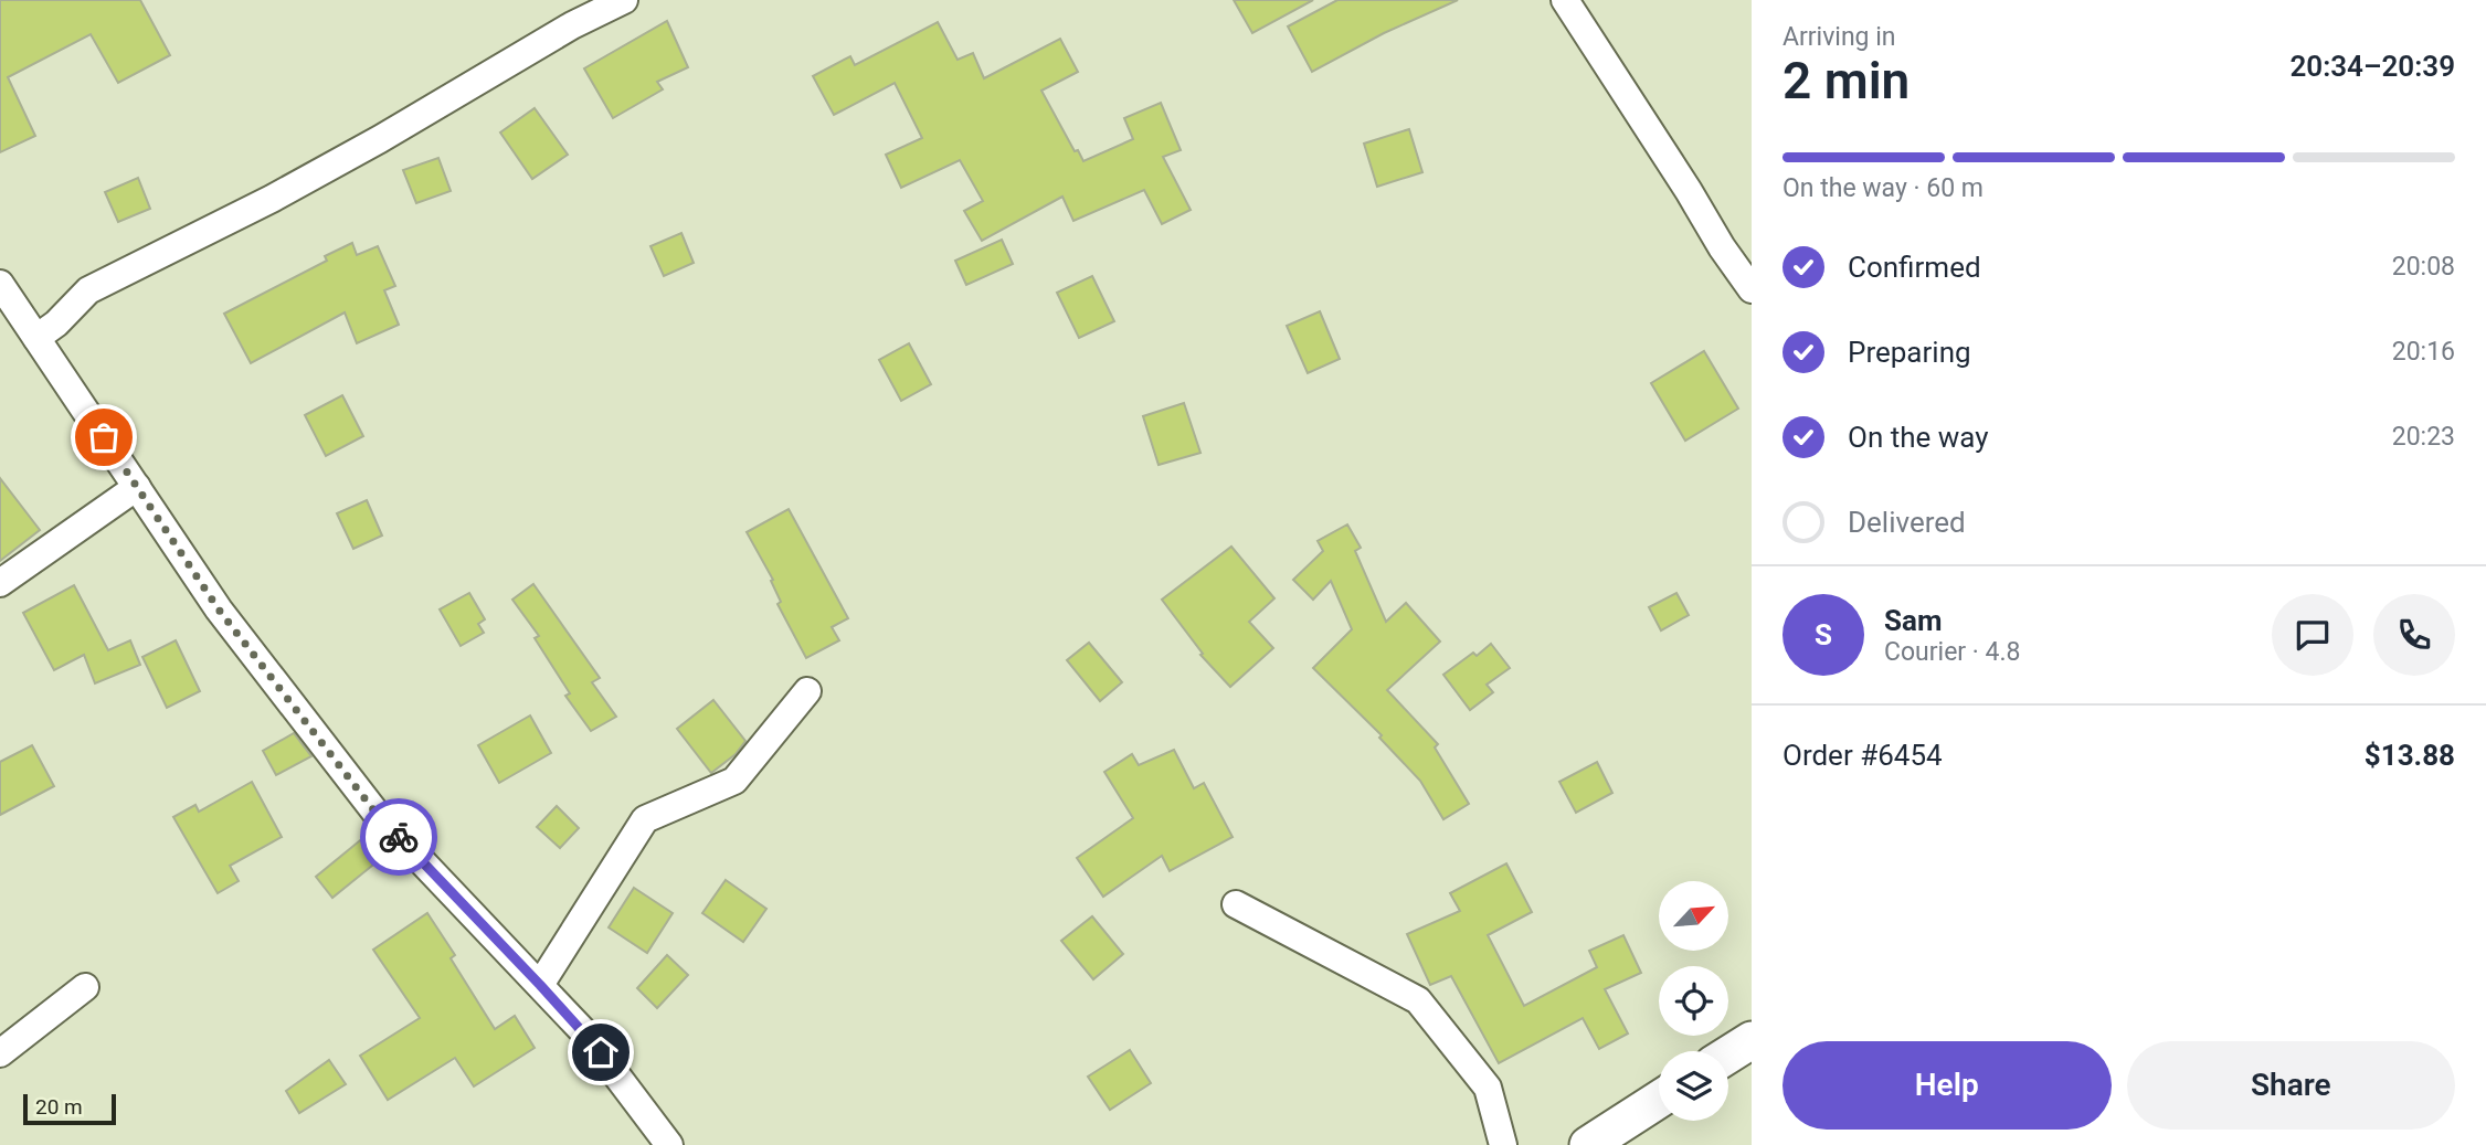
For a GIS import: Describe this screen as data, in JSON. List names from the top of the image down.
{
  "scale_bar": "20 m",
  "north": "top right",
  "page": {
    "heading": ["2 min", "Arriving in", "20:34–20:39"],
    "panel": [
      "Sam",
      "Courier · 4.8",
      "Order #6454",
      "$13.88"
    ],
    "bar": "On the way · 60 m",
    "list": [
      ["Confirmed", "20:08"],
      ["Preparing", "20:16"],
      ["On the way", "20:23"],
      "Delivered"
    ],
    "round": "S",
    "buttons": ["Help", "Share"],
    "scale": "20 m"
  }
}
